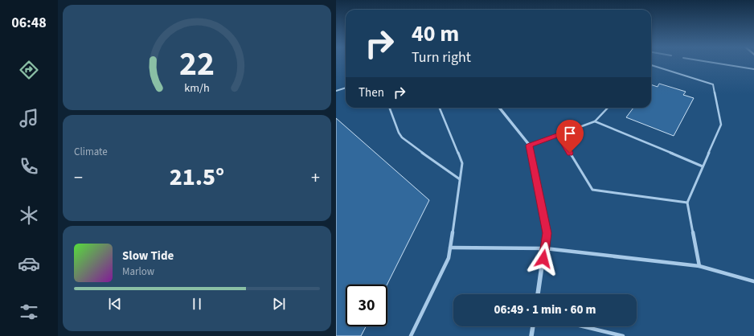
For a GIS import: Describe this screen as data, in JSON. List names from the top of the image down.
{
  "page": {
    "tabs": "06:48",
    "turn": ["40 m", "Turn right"],
    "then": "Then",
    "tile": "Climate",
    "heat": ["−", "21.5°", "+"],
    "song": ["Slow Tide", "Marlow"],
    "limit": "30",
    "trip": "06:49 · 1 min · 60 m",
    "gauge": ["22", "km/h"]
  }
}
